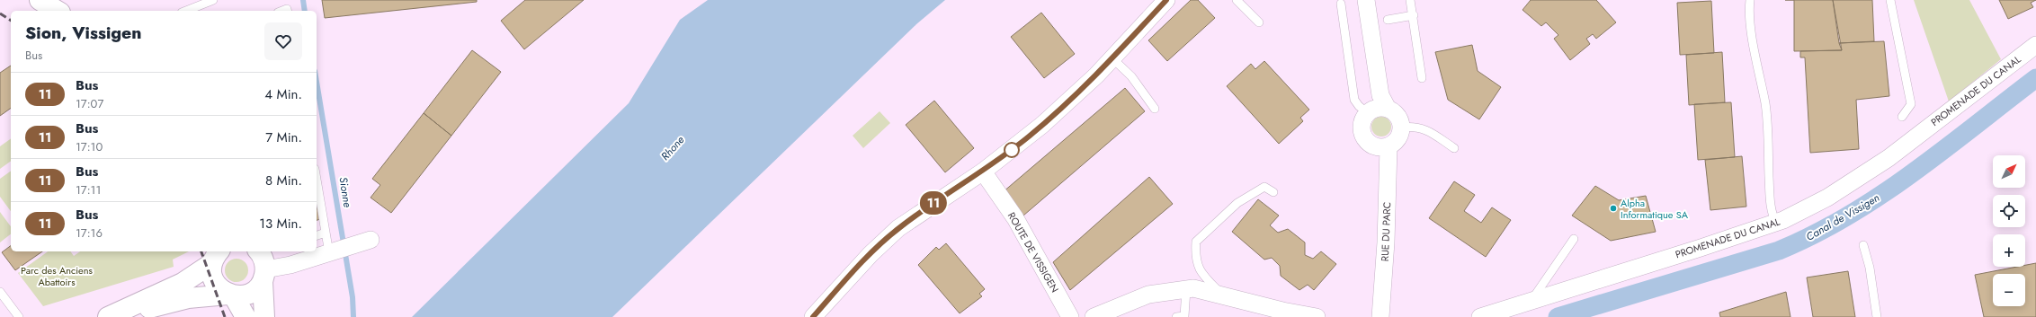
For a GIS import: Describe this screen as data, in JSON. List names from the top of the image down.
{
  "streets": {
    "street": ["PROMENADE DU CANAL", "RUE DU PARC", "ROUTE DE VISSIGEN"]
  },
  "water": ["Rhone", "Sionne", "Canal de Vissigen"],
  "parks": ["Parc des Anciens Abattoirs"],
  "places": ["Alpha Informatique SA"],
  "lines": ["bus line 11"],
  "north": "top right",
  "page": {
    "on_map": "11",
    "heading": ["Sion, Vissigen", "Bus"],
    "list": [
      {
        "mark": "11",
        "name": "Bus",
        "note": "17:07",
        "value": "4 Min."
      },
      {
        "mark": "11",
        "name": "Bus",
        "note": "17:10",
        "value": "7 Min."
      },
      {
        "mark": "11",
        "name": "Bus",
        "note": "17:11",
        "value": "8 Min."
      },
      {
        "mark": "11",
        "name": "Bus",
        "note": "17:16",
        "value": "13 Min."
      }
    ],
    "map_buttons": ["+", "−"]
  }
}
